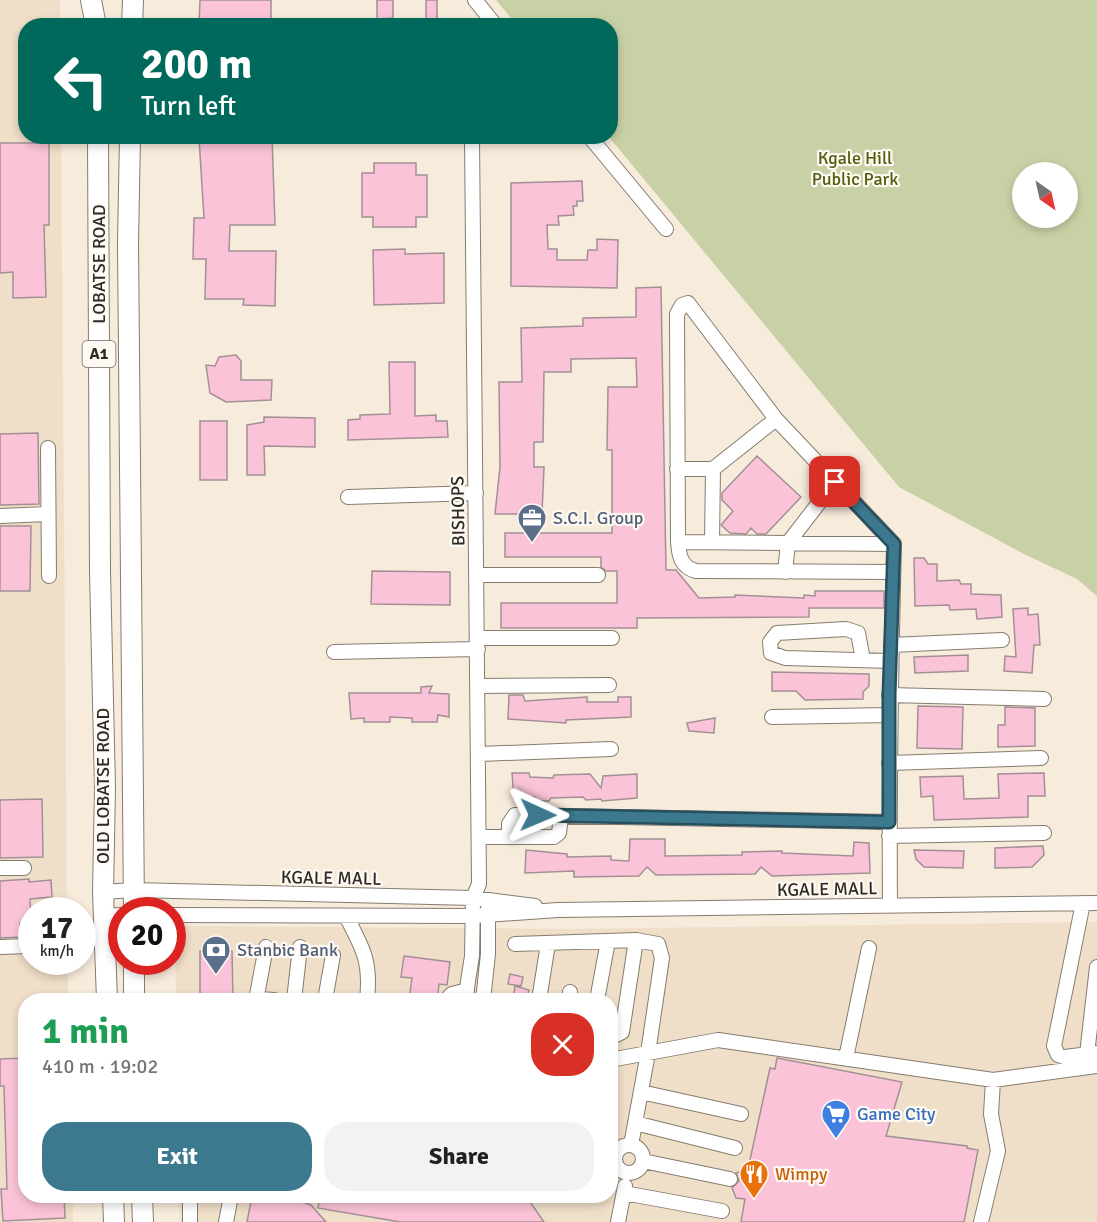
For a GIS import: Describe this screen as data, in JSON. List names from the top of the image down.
{
  "streets": {
    "highway": ["LOBATSE ROAD", "A1", "OLD LOBATSE ROAD"],
    "street": ["BISHOPS", "KGALE MALL"]
  },
  "crossings": [
    ["LOBATSE ROAD", "OLD LOBATSE ROAD"],
    ["BISHOPS", "KGALE MALL"],
    ["OLD LOBATSE ROAD", "KGALE MALL"]
  ],
  "parks": ["Kgale Hill Public Park"],
  "places": {
    "office": ["S.C.I. Group"],
    "bank": ["Stanbic Bank"],
    "supermarket": ["Game City"],
    "restaurant": ["Wimpy"]
  },
  "north": "bottom right",
  "page": {
    "turn": ["200 m", "Turn left"],
    "speed": "17 km/h",
    "limit": "20",
    "heading": ["1 min", "410 m · 19:02"],
    "buttons": ["Exit", "Share"]
  }
}
